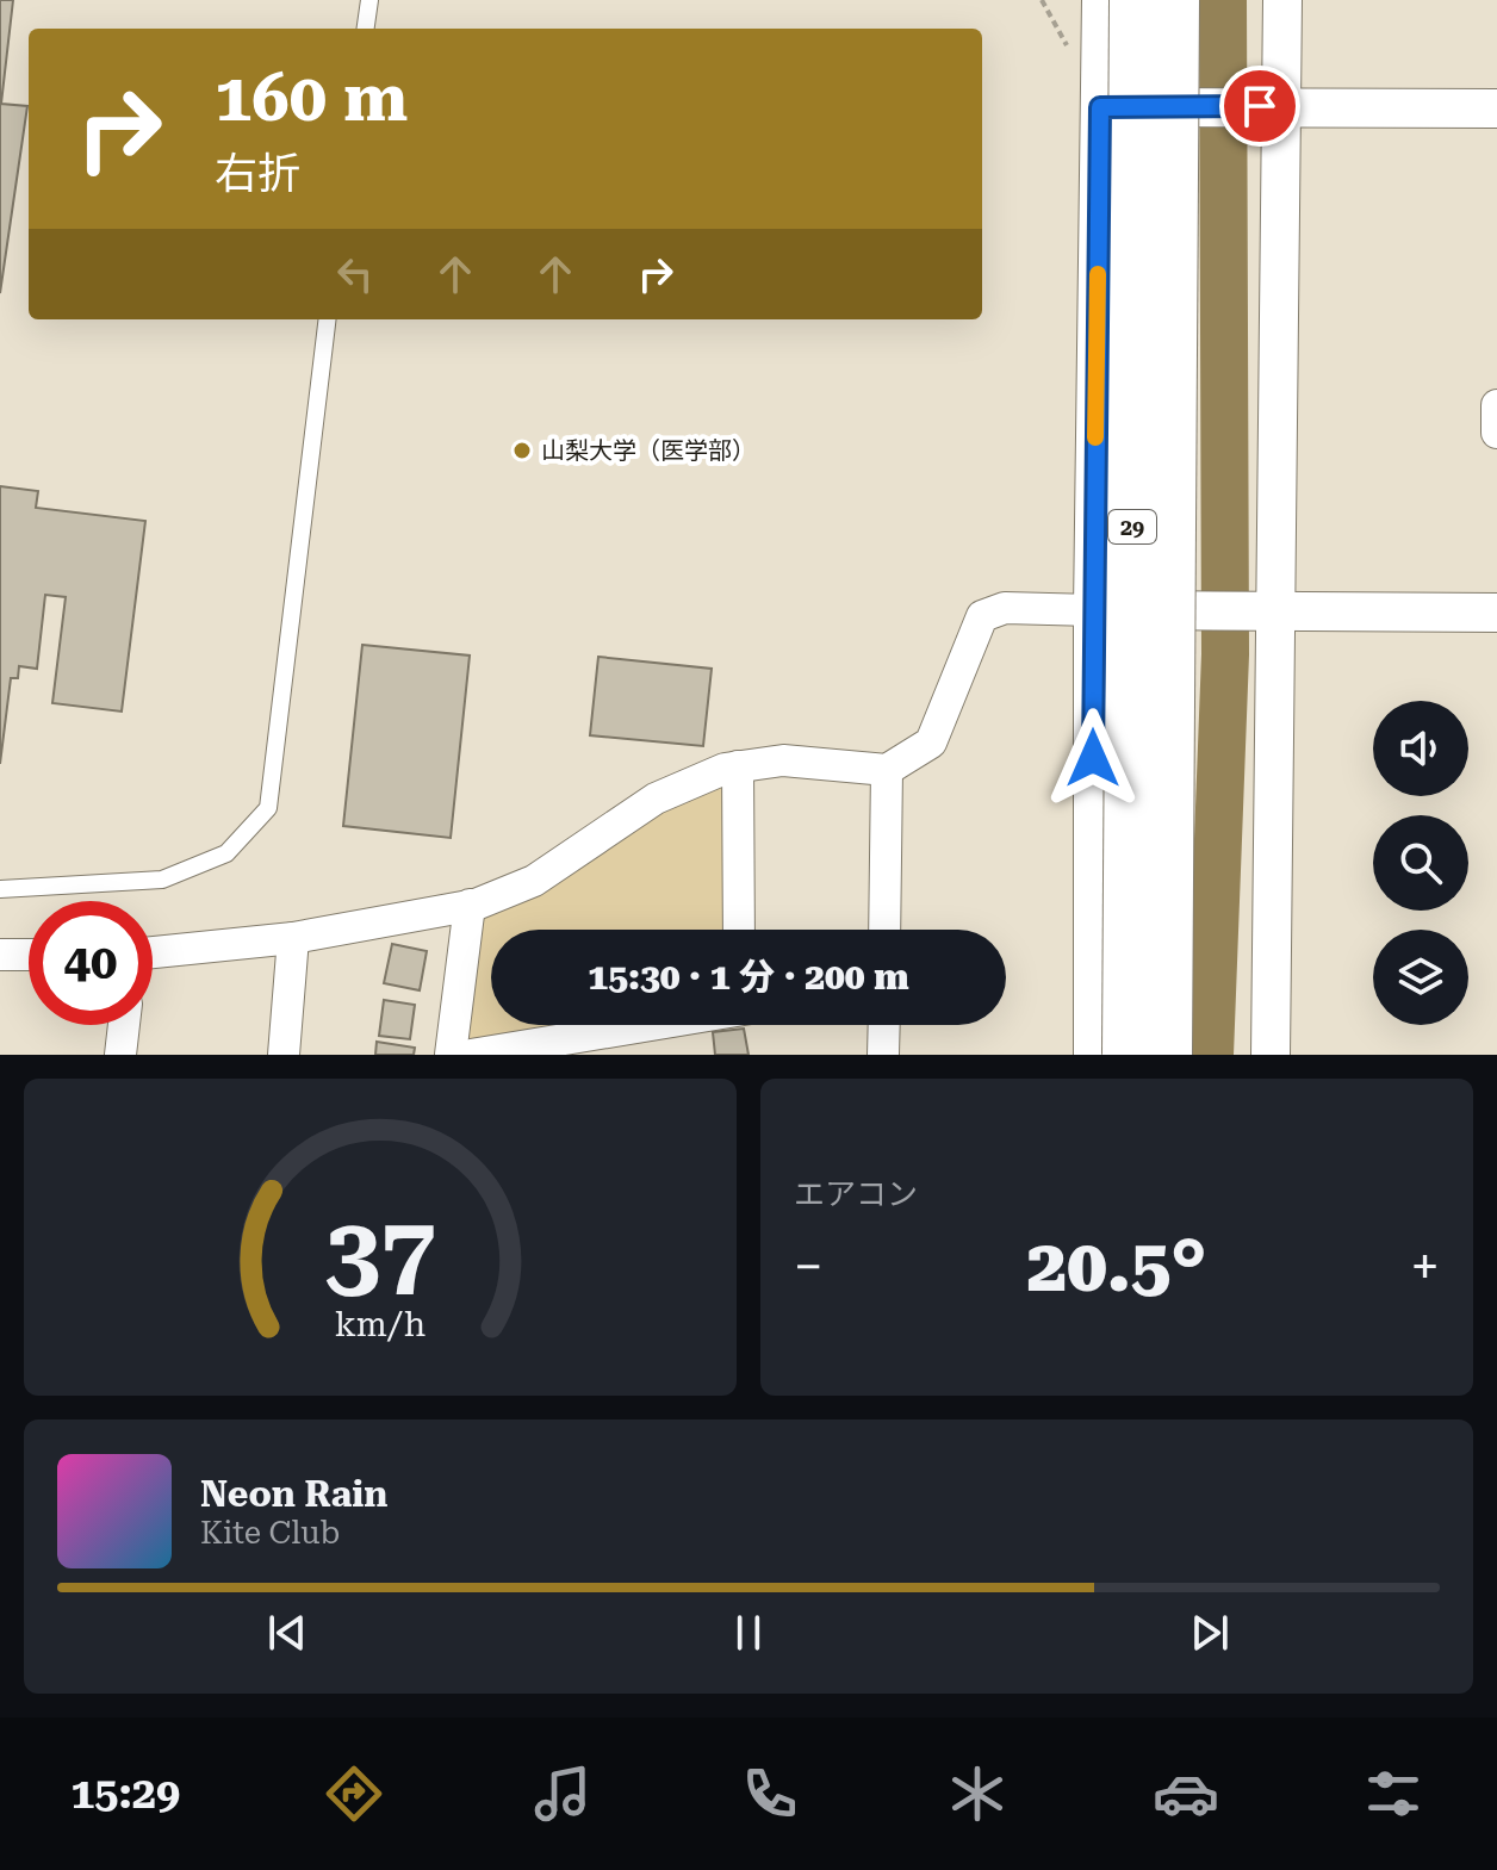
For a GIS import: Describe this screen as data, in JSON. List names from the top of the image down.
{
  "streets": {
    "highway": ["29"]
  },
  "places": ["山梨大学（医学部）"],
  "page": {
    "turn": ["160 m", "右折"],
    "limit": "40",
    "trip": "15:30 · 1 分 · 200 m",
    "tile": "エアコン",
    "heat": ["−", "20.5°", "+"],
    "song": ["Neon Rain", "Kite Club"],
    "tabs": "15:29",
    "gauge": ["37", "km/h"]
  }
}
